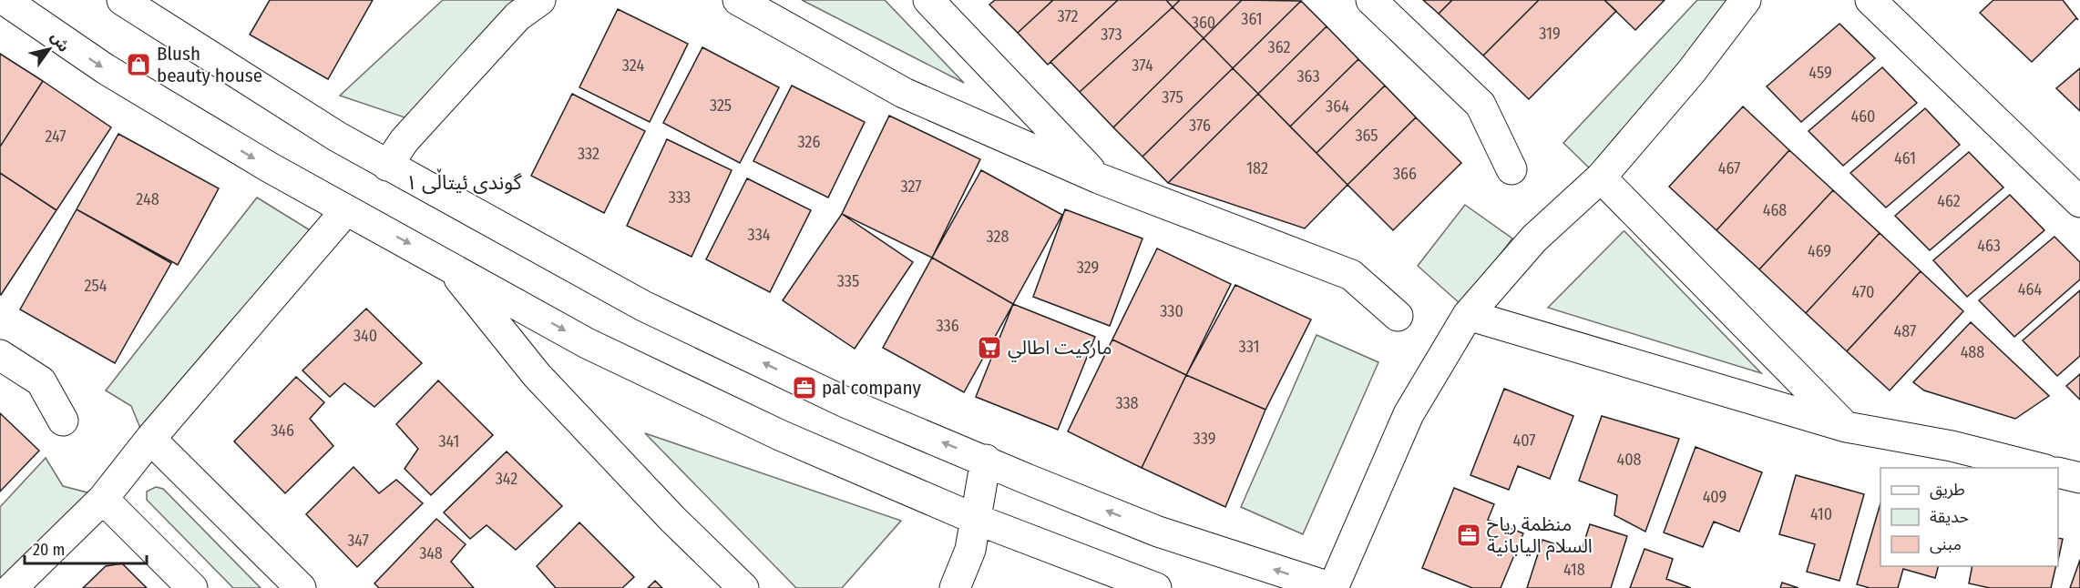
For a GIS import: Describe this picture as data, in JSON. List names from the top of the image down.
{
  "districts": ["گوندی ئیتاڵی ١"],
  "places": {
    "shop": ["Blush beauty house"],
    "supermarket": ["ماركيت اطالي"],
    "office": ["pal company", "منظمة رياح السلام اليابانية"]
  },
  "house_numbers": [
    "372",
    "361",
    "360",
    "319",
    "373",
    "362",
    "324",
    "374",
    "459",
    "363",
    "375",
    "325",
    "364",
    "460",
    "376",
    "365",
    "247",
    "326",
    "332",
    "461",
    "182",
    "467",
    "366",
    "327",
    "333",
    "248",
    "462",
    "468",
    "334",
    "328",
    "463",
    "469",
    "329",
    "335",
    "254",
    "464",
    "470",
    "330",
    "336",
    "487",
    "340",
    "331",
    "488",
    "338",
    "346",
    "339",
    "407",
    "341",
    "408",
    "342",
    "409",
    "410",
    "347",
    "348",
    "418"
  ],
  "legend": ["طريق", "حديقة", "مبنى"],
  "scale_bar": "20 m",
  "north": "top right"
}
